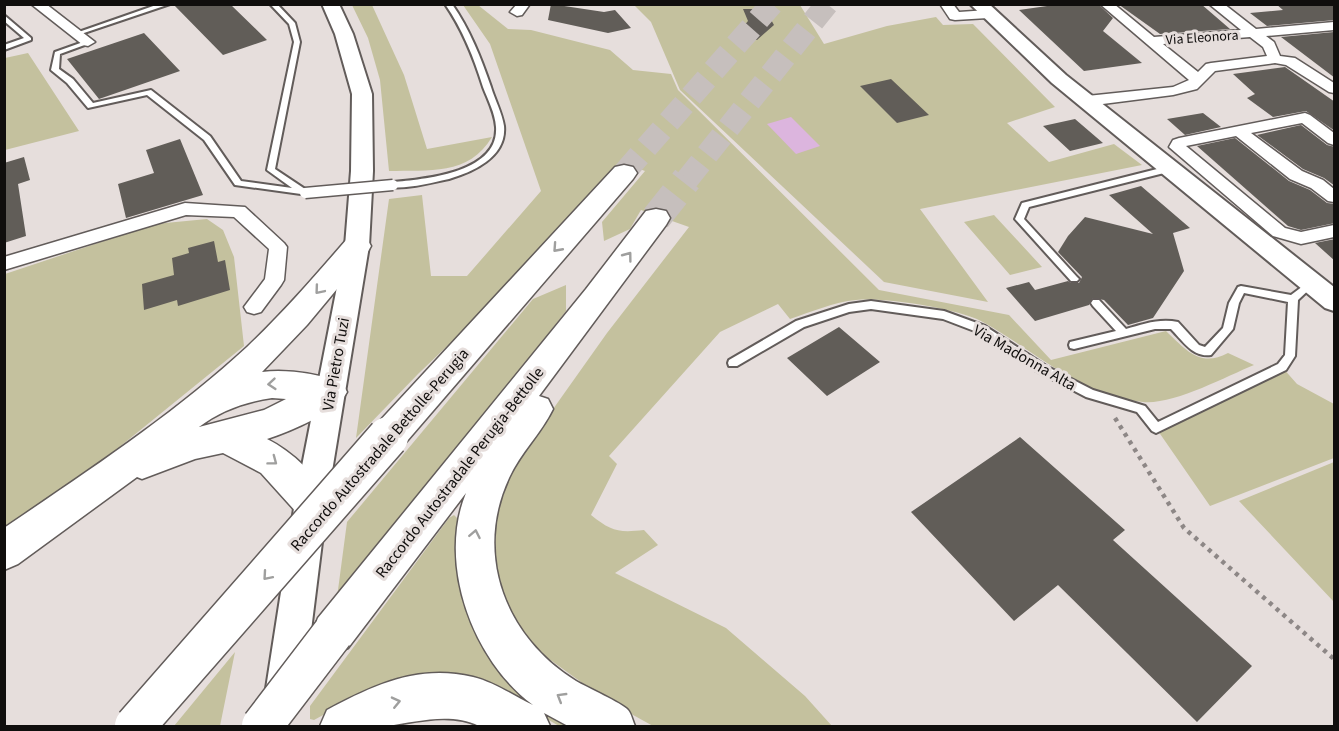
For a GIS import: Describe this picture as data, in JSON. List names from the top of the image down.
{
  "streets": {
    "highway": ["Raccordo Autostradale Bettolle-Perugia", "Raccordo Autostradale Perugia-Bettolle"],
    "main road": ["Via Pietro Tuzi"],
    "street": ["Via Eleonora"],
    "lane": ["Via Madonna Alta"]
  }
}
